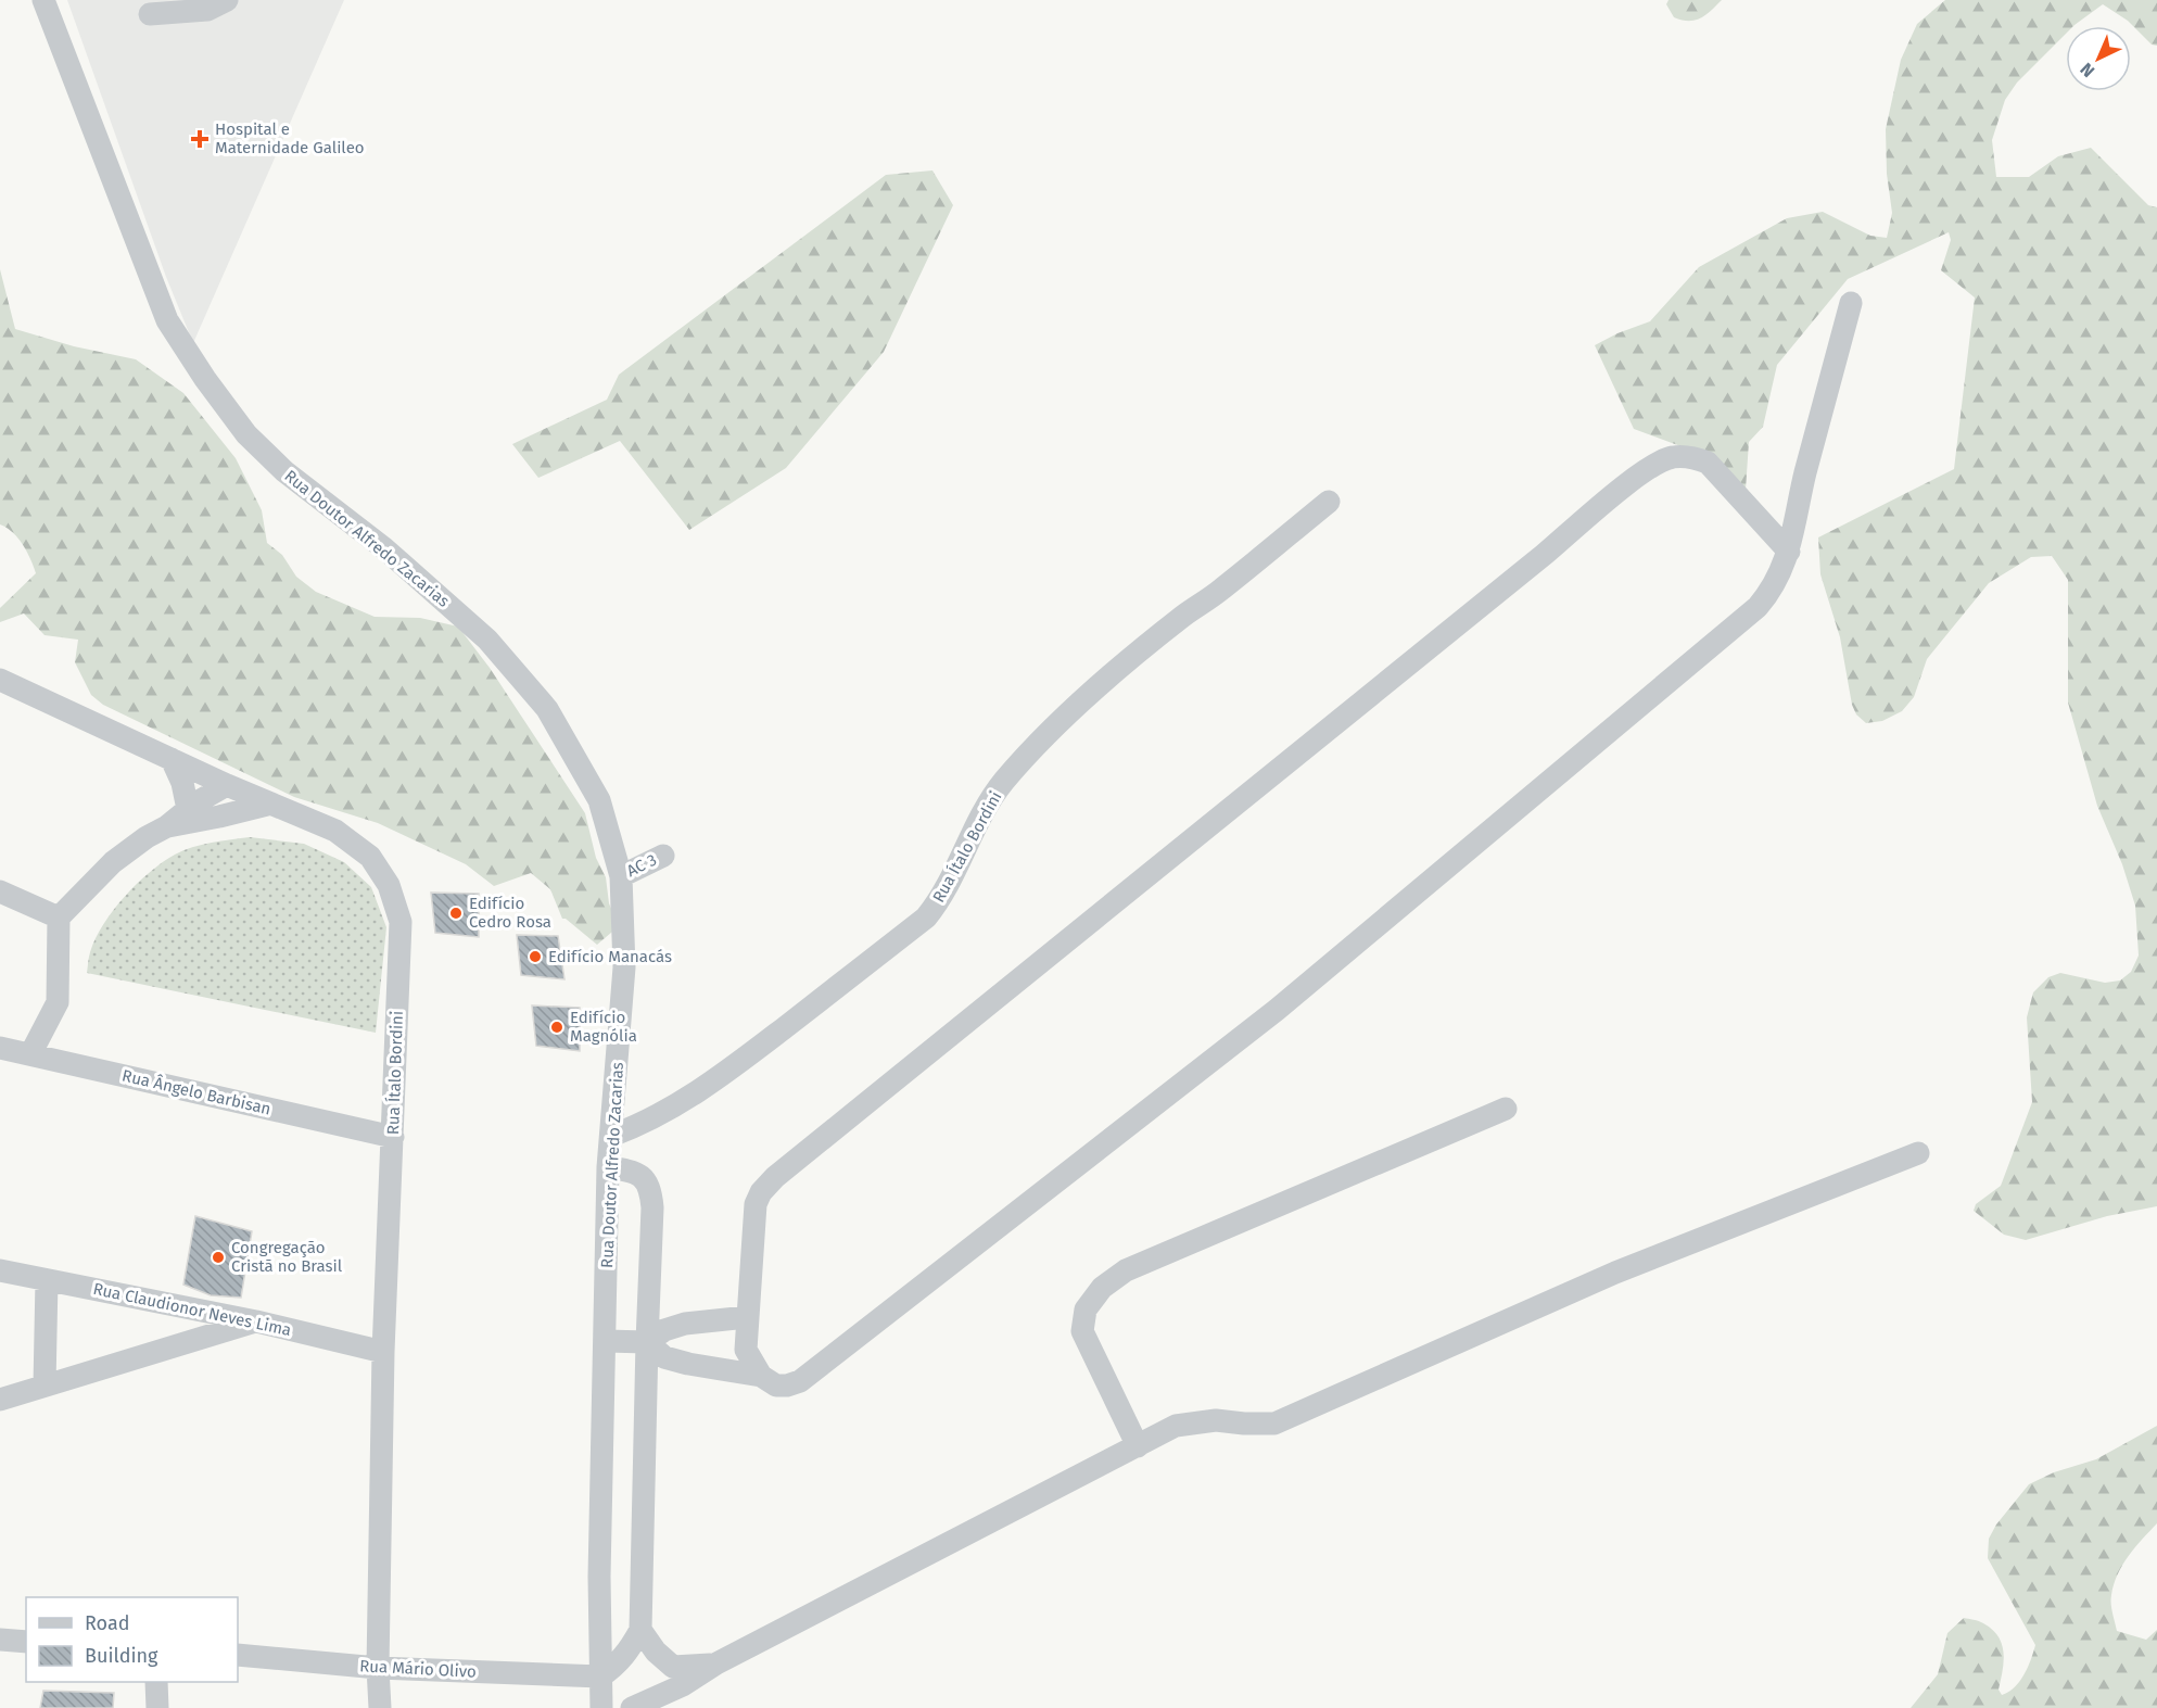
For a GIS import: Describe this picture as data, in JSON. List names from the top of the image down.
{
  "streets": {
    "street": [
      "Rua Doutor Alfredo Zacarias",
      "Rua Ítalo Bordini",
      "AC 3",
      "Rua Ângelo Barbisan",
      "Rua Claudionor Neves Lima",
      "Rua Mário Olivo"
    ]
  },
  "crossings": [
    ["Rua Doutor Alfredo Zacarias", "Rua Ítalo Bordini"],
    ["Rua Doutor Alfredo Zacarias", "AC 3"],
    ["Rua Doutor Alfredo Zacarias", "Rua Mário Olivo"],
    ["Rua Ítalo Bordini", "Rua Ângelo Barbisan"],
    ["Rua Ítalo Bordini", "Rua Claudionor Neves Lima"],
    ["Rua Ítalo Bordini", "Rua Mário Olivo"]
  ],
  "places": {
    "health": ["Hospital e Maternidade Galileo"],
    "other": [
      "Edifício Cedro Rosa",
      "Edifício Manacás",
      "Edifício Magnólia",
      "Congregação Cristã no Brasil"
    ]
  },
  "legend": ["Road", "Building"],
  "north": "bottom left"
}
